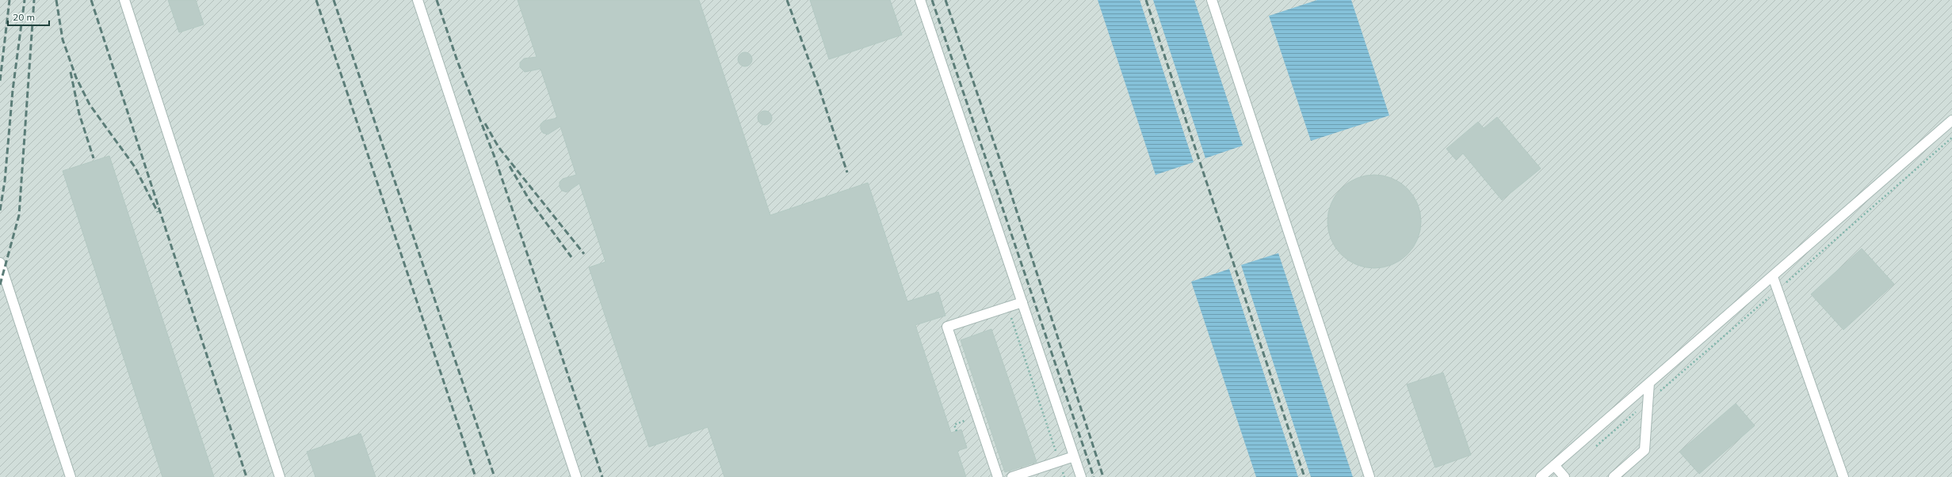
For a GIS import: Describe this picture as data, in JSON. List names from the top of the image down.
{
  "scale_bar": "20 m"
}
